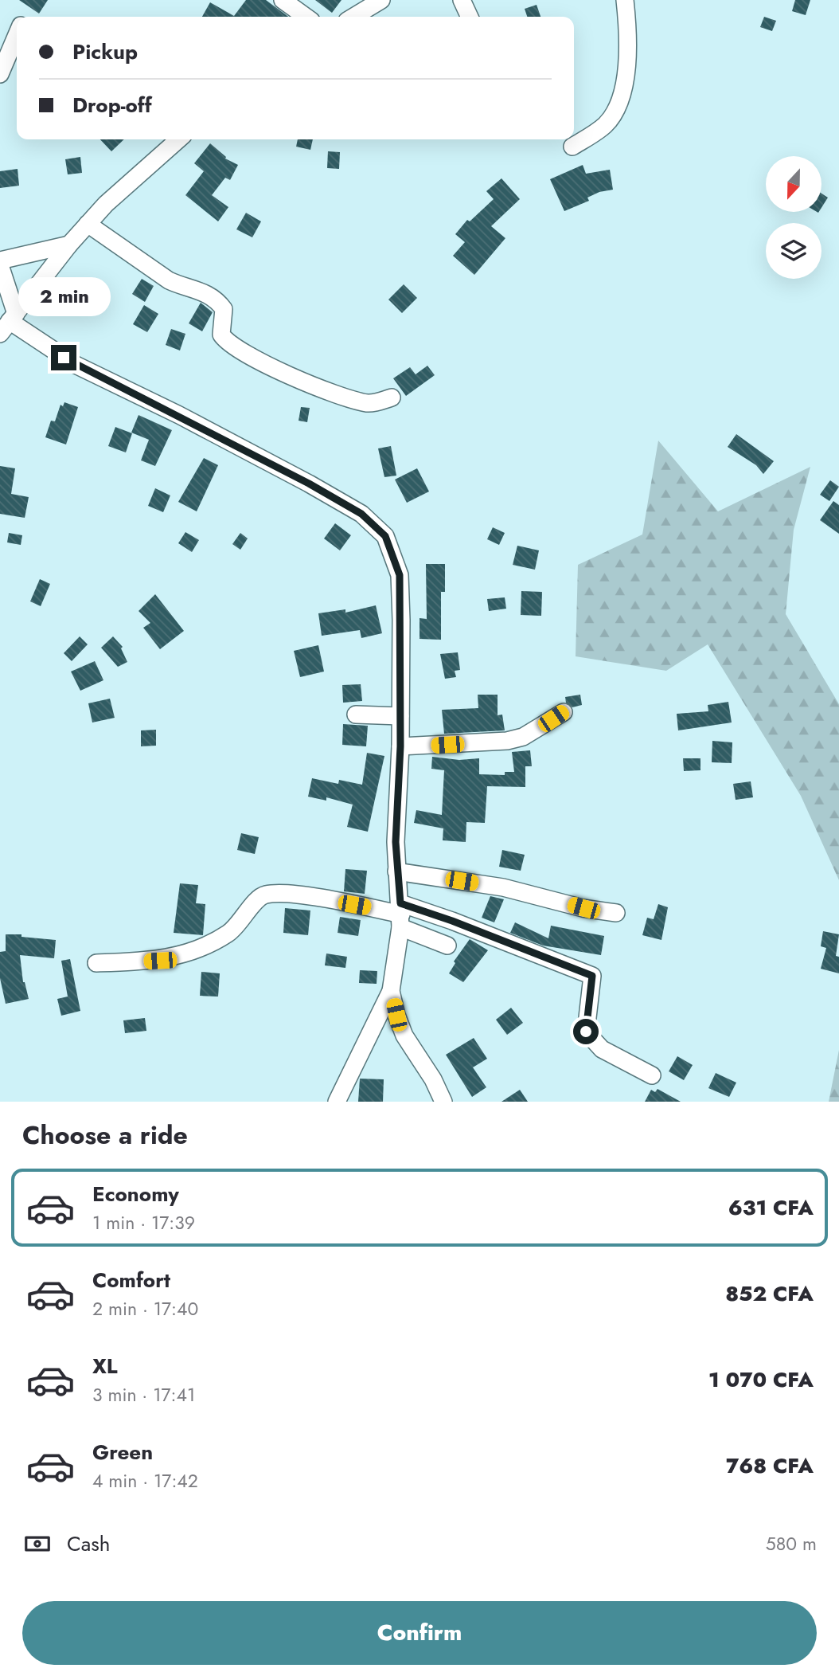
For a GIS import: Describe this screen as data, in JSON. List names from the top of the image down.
{
  "north": "bottom",
  "page": {
    "banner": ["Pickup", "Drop-off"],
    "bubble": "2 min",
    "heading": "Choose a ride",
    "list": [
      {
        "name": "Economy",
        "note": "1 min · 17:39",
        "value": "631 CFA"
      },
      {
        "name": "Comfort",
        "note": "2 min · 17:40",
        "value": "852 CFA"
      },
      {
        "name": "XL",
        "note": "3 min · 17:41",
        "value": "1 070 CFA"
      },
      {
        "name": "Green",
        "note": "4 min · 17:42",
        "value": "768 CFA"
      }
    ],
    "pay": ["Cash", "580 m"],
    "buttons": "Confirm"
  }
}
